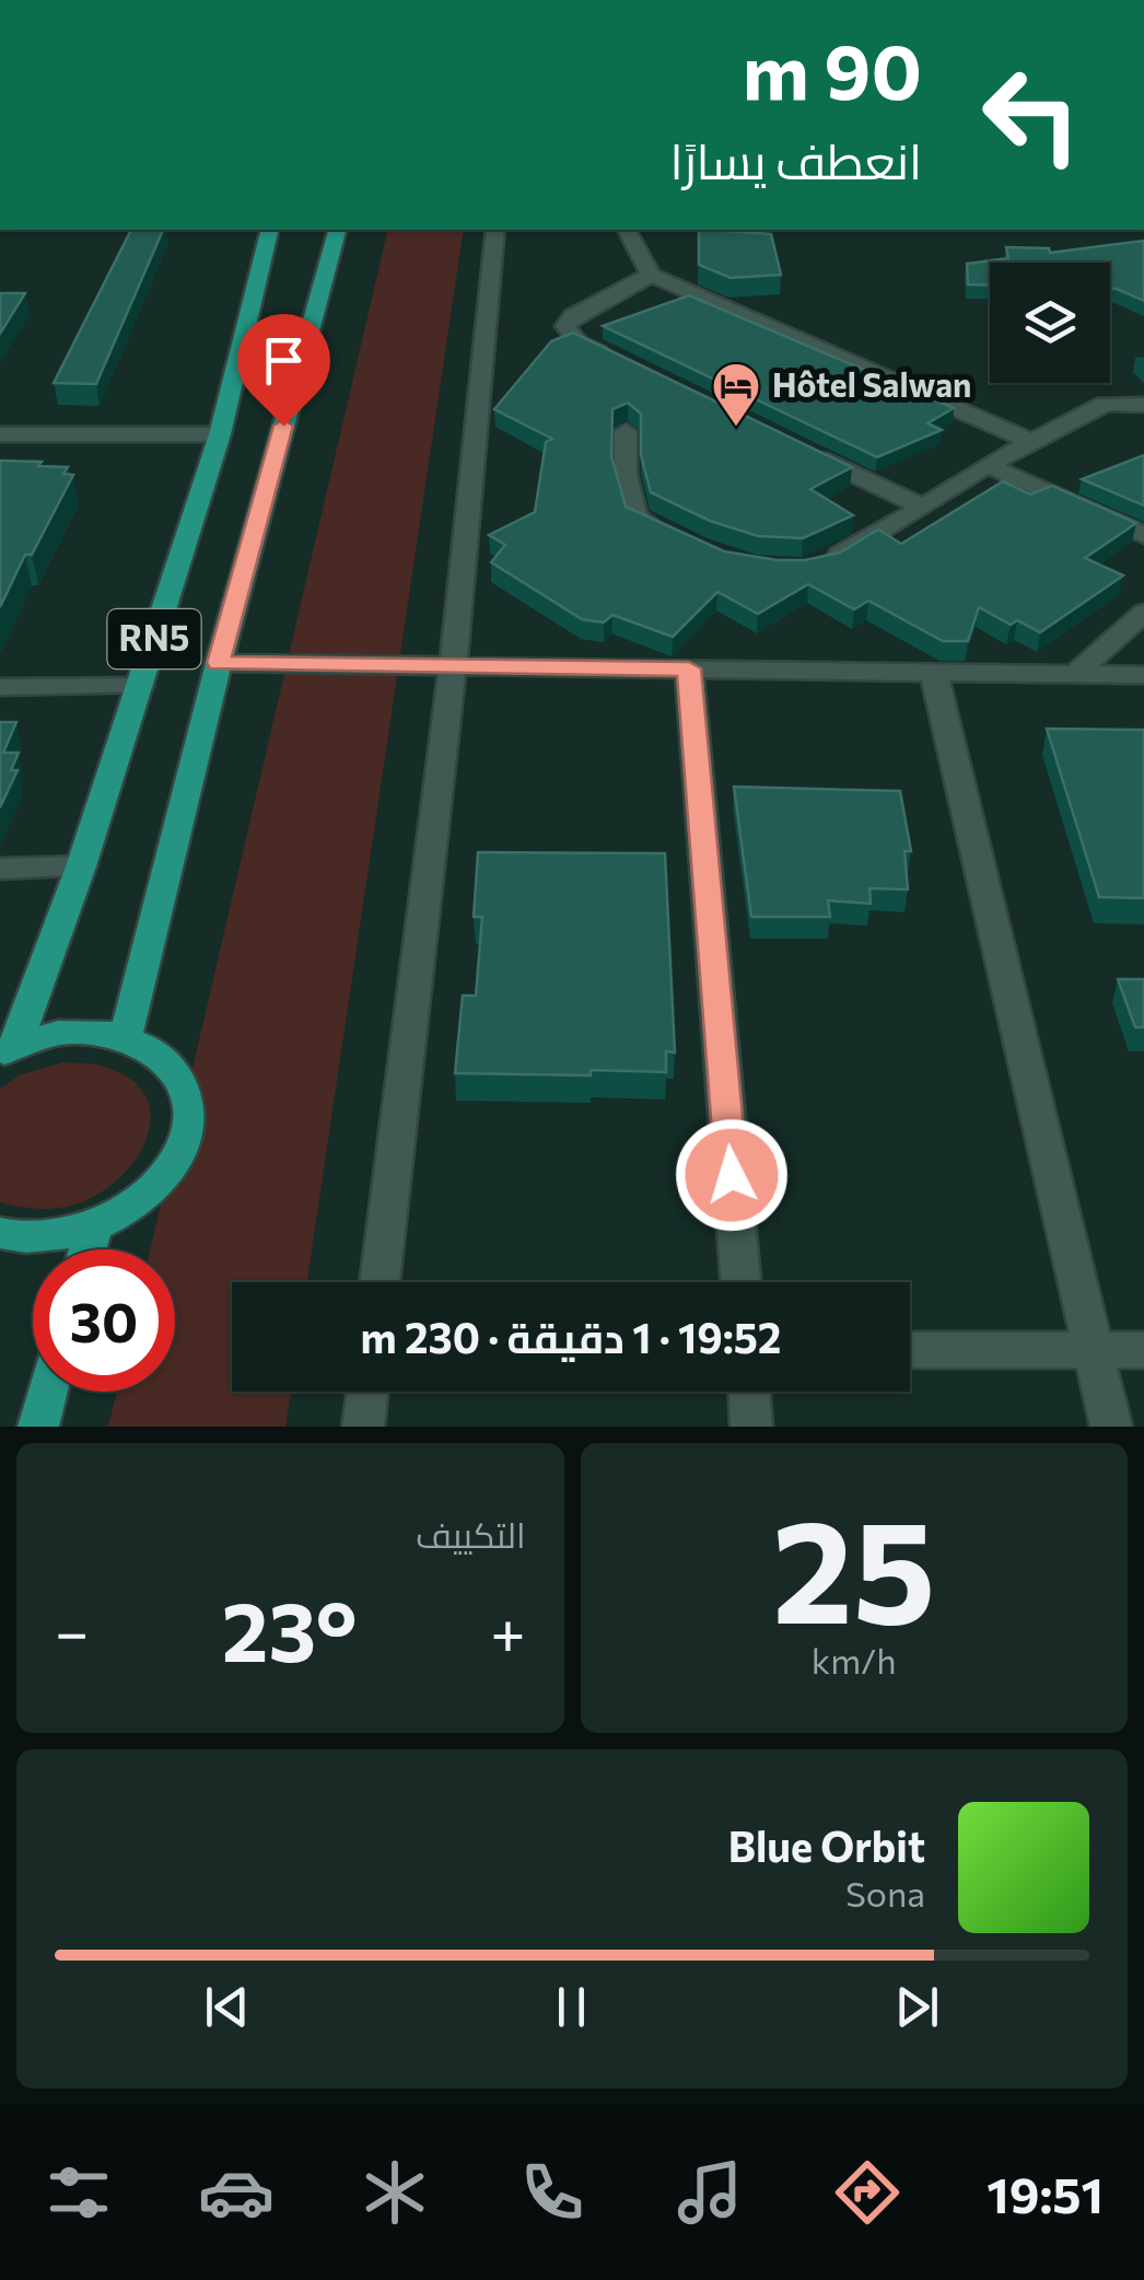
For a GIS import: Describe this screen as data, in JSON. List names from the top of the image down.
{
  "streets": {
    "main road": ["RN5"]
  },
  "places": {
    "hotel": ["Hôtel Salwan"]
  },
  "page": {
    "turn": ["90 m", "انعطف يسارًا"],
    "limit": "30",
    "trip": "19:52 · 1 دقيقة · 230 m",
    "tile": [
      ["25", "km/h"],
      "التكييف"
    ],
    "heat": ["−", "23°", "+"],
    "song": ["Blue Orbit", "Sona"],
    "tabs": "19:51"
  }
}
